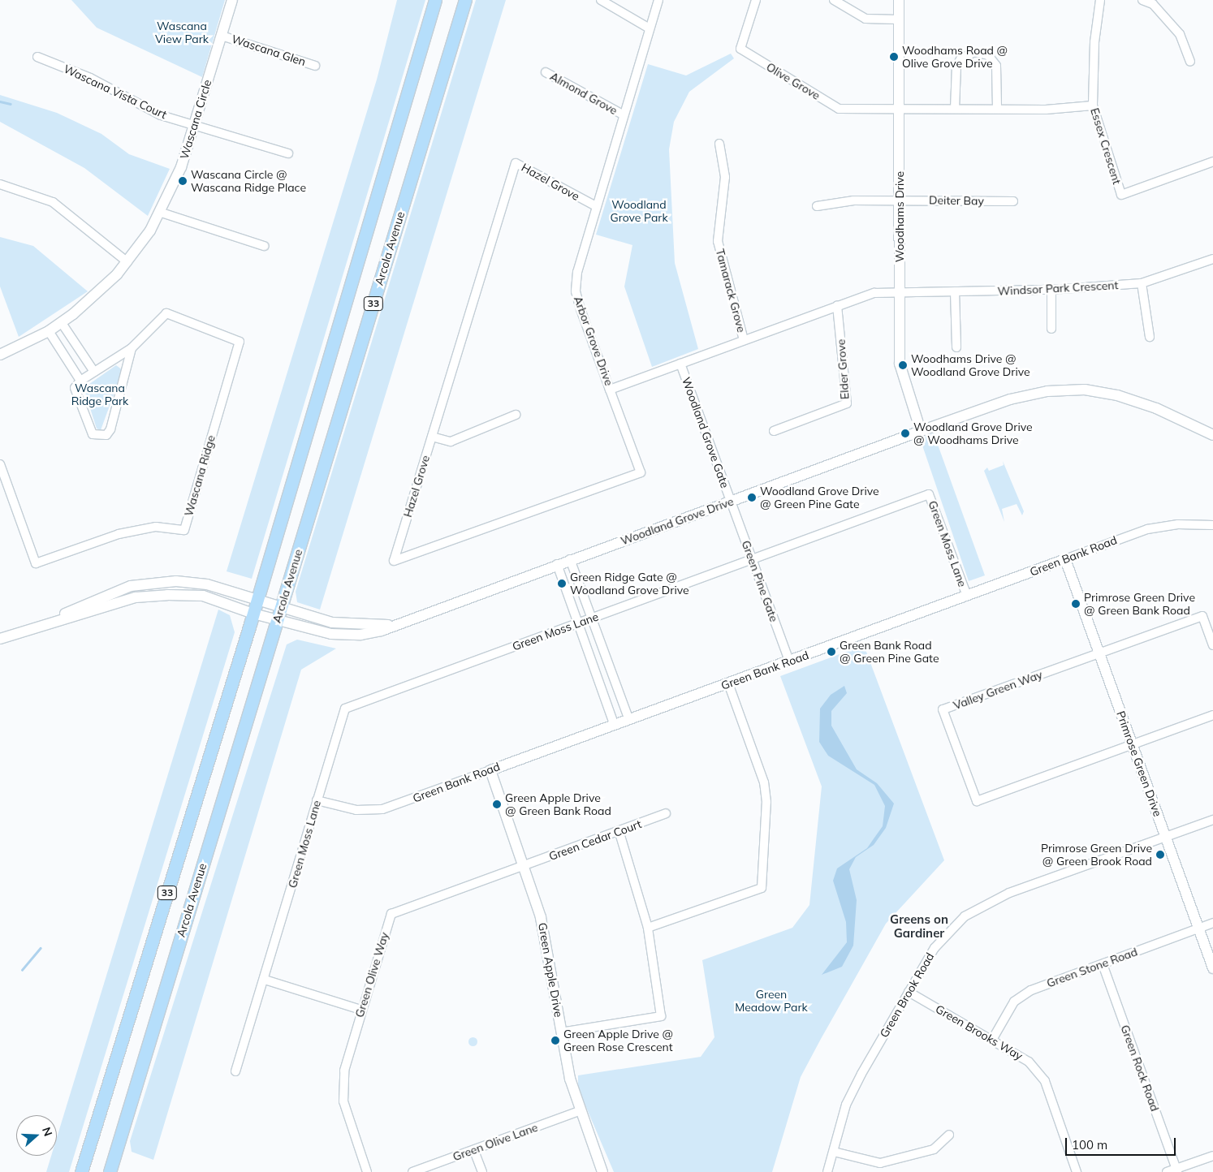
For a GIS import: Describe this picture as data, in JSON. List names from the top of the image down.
{
  "streets": {
    "main road": ["Arcola Avenue", "33"],
    "street": [
      "Wascana Glen",
      "Olive Grove",
      "Wascana Vista Court",
      "Almond Grove",
      "Wascana Circle",
      "Essex Crescent",
      "Hazel Grove",
      "Deiter Bay",
      "Woodhams Drive",
      "Windsor Park Crescent",
      "Tamarack Grove",
      "Arbor Grove Drive",
      "Elder Grove",
      "Woodland Grove Gate",
      "Wascana Ridge",
      "Woodland Grove Drive",
      "Green Moss Lane",
      "Green Bank Road",
      "Green Pine Gate",
      "Valley Green Way",
      "Primrose Green Drive",
      "Green Cedar Court",
      "Green Stone Road",
      "Green Apple Drive",
      "Green Olive Way",
      "Green Brook Road",
      "Green Brooks Way",
      "Green Rock Road",
      "Green Olive Lane"
    ]
  },
  "crossings": [
    ["Wascana Glen", "Wascana Circle"],
    ["Olive Grove", "Woodhams Drive"],
    ["Wascana Vista Court", "Wascana Circle"],
    ["Almond Grove", "Arbor Grove Drive"],
    ["Hazel Grove", "Arbor Grove Drive"],
    ["Deiter Bay", "Woodhams Drive"],
    ["Woodhams Drive", "Windsor Park Crescent"],
    ["Woodhams Drive", "Arbor Grove Drive"],
    ["Woodhams Drive", "Woodland Grove Drive"],
    ["Arcola Avenue", "Woodland Grove Drive"],
    ["Windsor Park Crescent", "Arbor Grove Drive"],
    ["Tamarack Grove", "Arbor Grove Drive"],
    ["33", "Woodland Grove Drive"],
    ["Arbor Grove Drive", "Elder Grove"],
    ["Arbor Grove Drive", "Woodland Grove Gate"],
    ["Woodland Grove Gate", "Woodland Grove Drive"],
    ["Woodland Grove Gate", "Green Pine Gate"],
    ["Woodland Grove Drive", "Green Pine Gate"],
    ["Green Moss Lane", "Green Bank Road"],
    ["Green Moss Lane", "Green Pine Gate"],
    ["Green Bank Road", "Green Pine Gate"],
    ["Green Bank Road", "Primrose Green Drive"],
    ["Green Bank Road", "Green Apple Drive"],
    ["Valley Green Way", "Primrose Green Drive"],
    ["Primrose Green Drive", "Green Stone Road"],
    ["Primrose Green Drive", "Green Brook Road"],
    ["Green Cedar Court", "Green Apple Drive"],
    ["Green Cedar Court", "Green Olive Way"],
    ["Green Stone Road", "Green Brooks Way"],
    ["Green Stone Road", "Green Rock Road"],
    ["Green Apple Drive", "Green Olive Way"],
    ["Green Apple Drive", "Green Olive Lane"],
    ["Green Brook Road", "Green Brooks Way"]
  ],
  "districts": ["Greens on Gardiner"],
  "parks": [
    "Wascana View Park",
    "Woodland Grove Park",
    "Wascana Ridge Park",
    "Green Meadow Park"
  ],
  "places": [
    "Woodhams Road @ Olive Grove Drive",
    "Wascana Circle @ Wascana Ridge Place",
    "Woodhams Drive @ Woodland Grove Drive",
    "Woodland Grove Drive @ Woodhams Drive",
    "Woodland Grove Drive @ Green Pine Gate",
    "Green Ridge Gate @ Woodland Grove Drive",
    "Primrose Green Drive @ Green Bank Road",
    "Green Bank Road @ Green Pine Gate",
    "Green Apple Drive @ Green Bank Road",
    "Primrose Green Drive @ Green Brook Road",
    "Green Apple Drive @ Green Rose Crescent"
  ],
  "scale_bar": "100 m",
  "north": "right"
}
